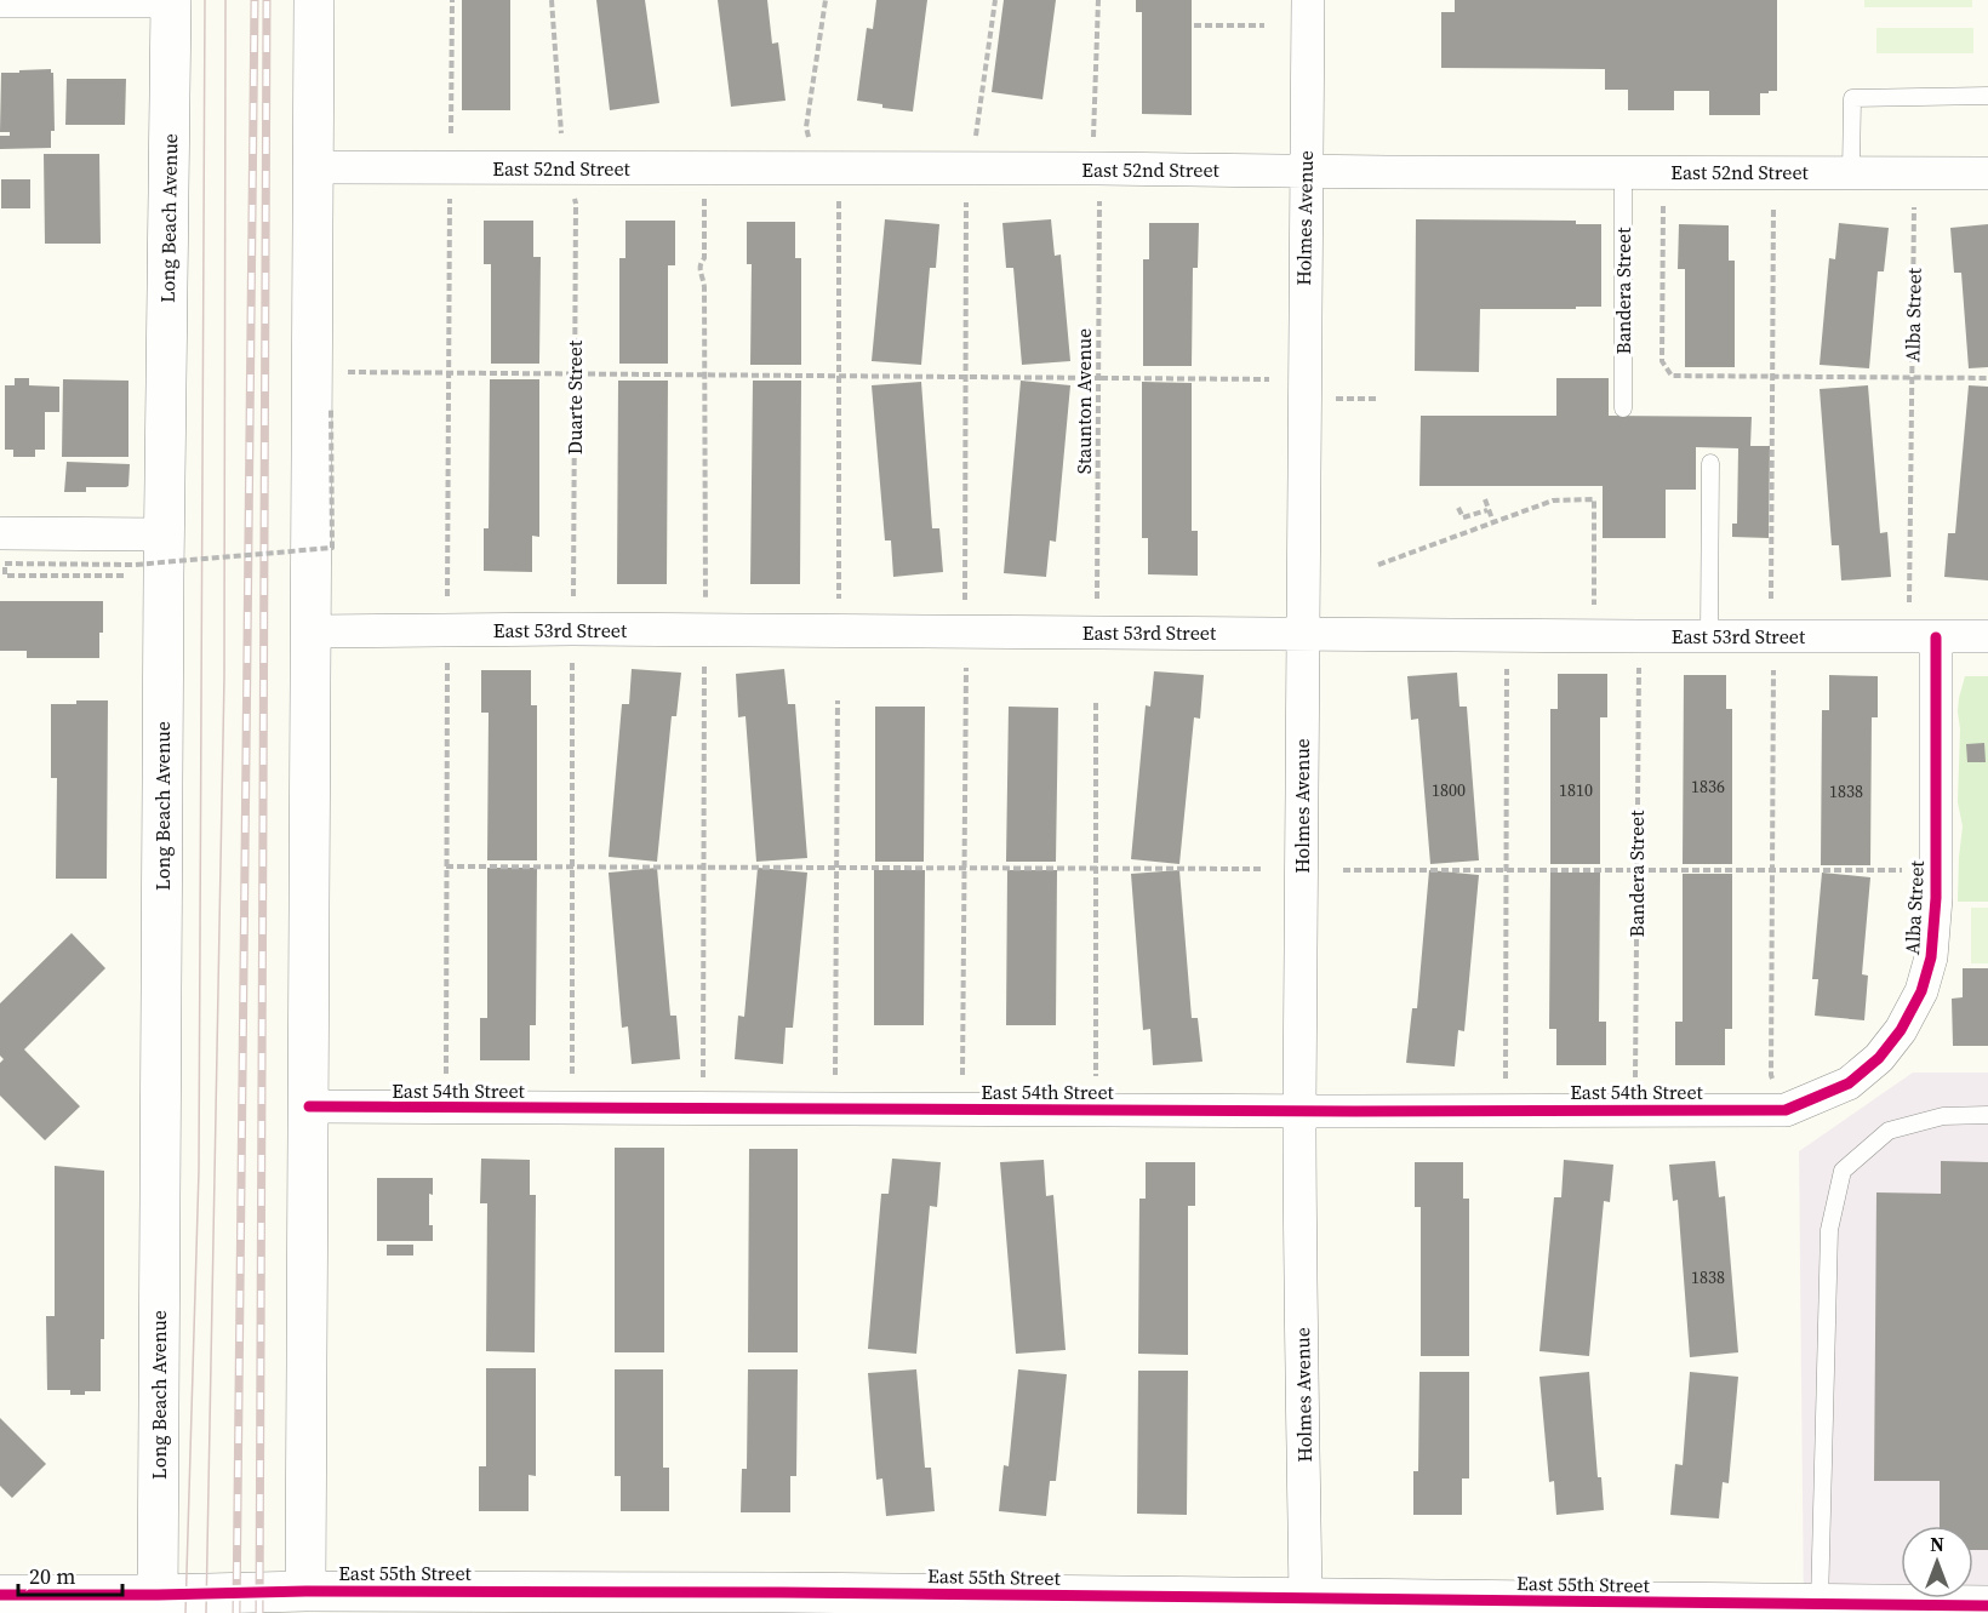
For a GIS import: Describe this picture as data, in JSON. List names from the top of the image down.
{
  "streets": {
    "street": [
      "East 52nd Street",
      "Long Beach Avenue",
      "Holmes Avenue",
      "Alba Street",
      "East 53rd Street",
      "East 54th Street",
      "East 55th Street"
    ],
    "lane": ["Bandera Street"],
    "path": ["Duarte Street", "Staunton Avenue"]
  },
  "crossings": [
    ["East 52nd Street", "Holmes Avenue"],
    ["East 52nd Street", "Bandera Street"],
    ["Long Beach Avenue", "East 55th Street"],
    ["Holmes Avenue", "East 53rd Street"],
    ["Holmes Avenue", "East 54th Street"],
    ["Holmes Avenue", "East 55th Street"],
    ["Alba Street", "East 53rd Street"],
    ["Alba Street", "East 54th Street"]
  ],
  "house_numbers": [
    "1836",
    "1800",
    "1810",
    "1838",
    "1838"
  ],
  "scale_bar": "20 m",
  "north": "top"
}
